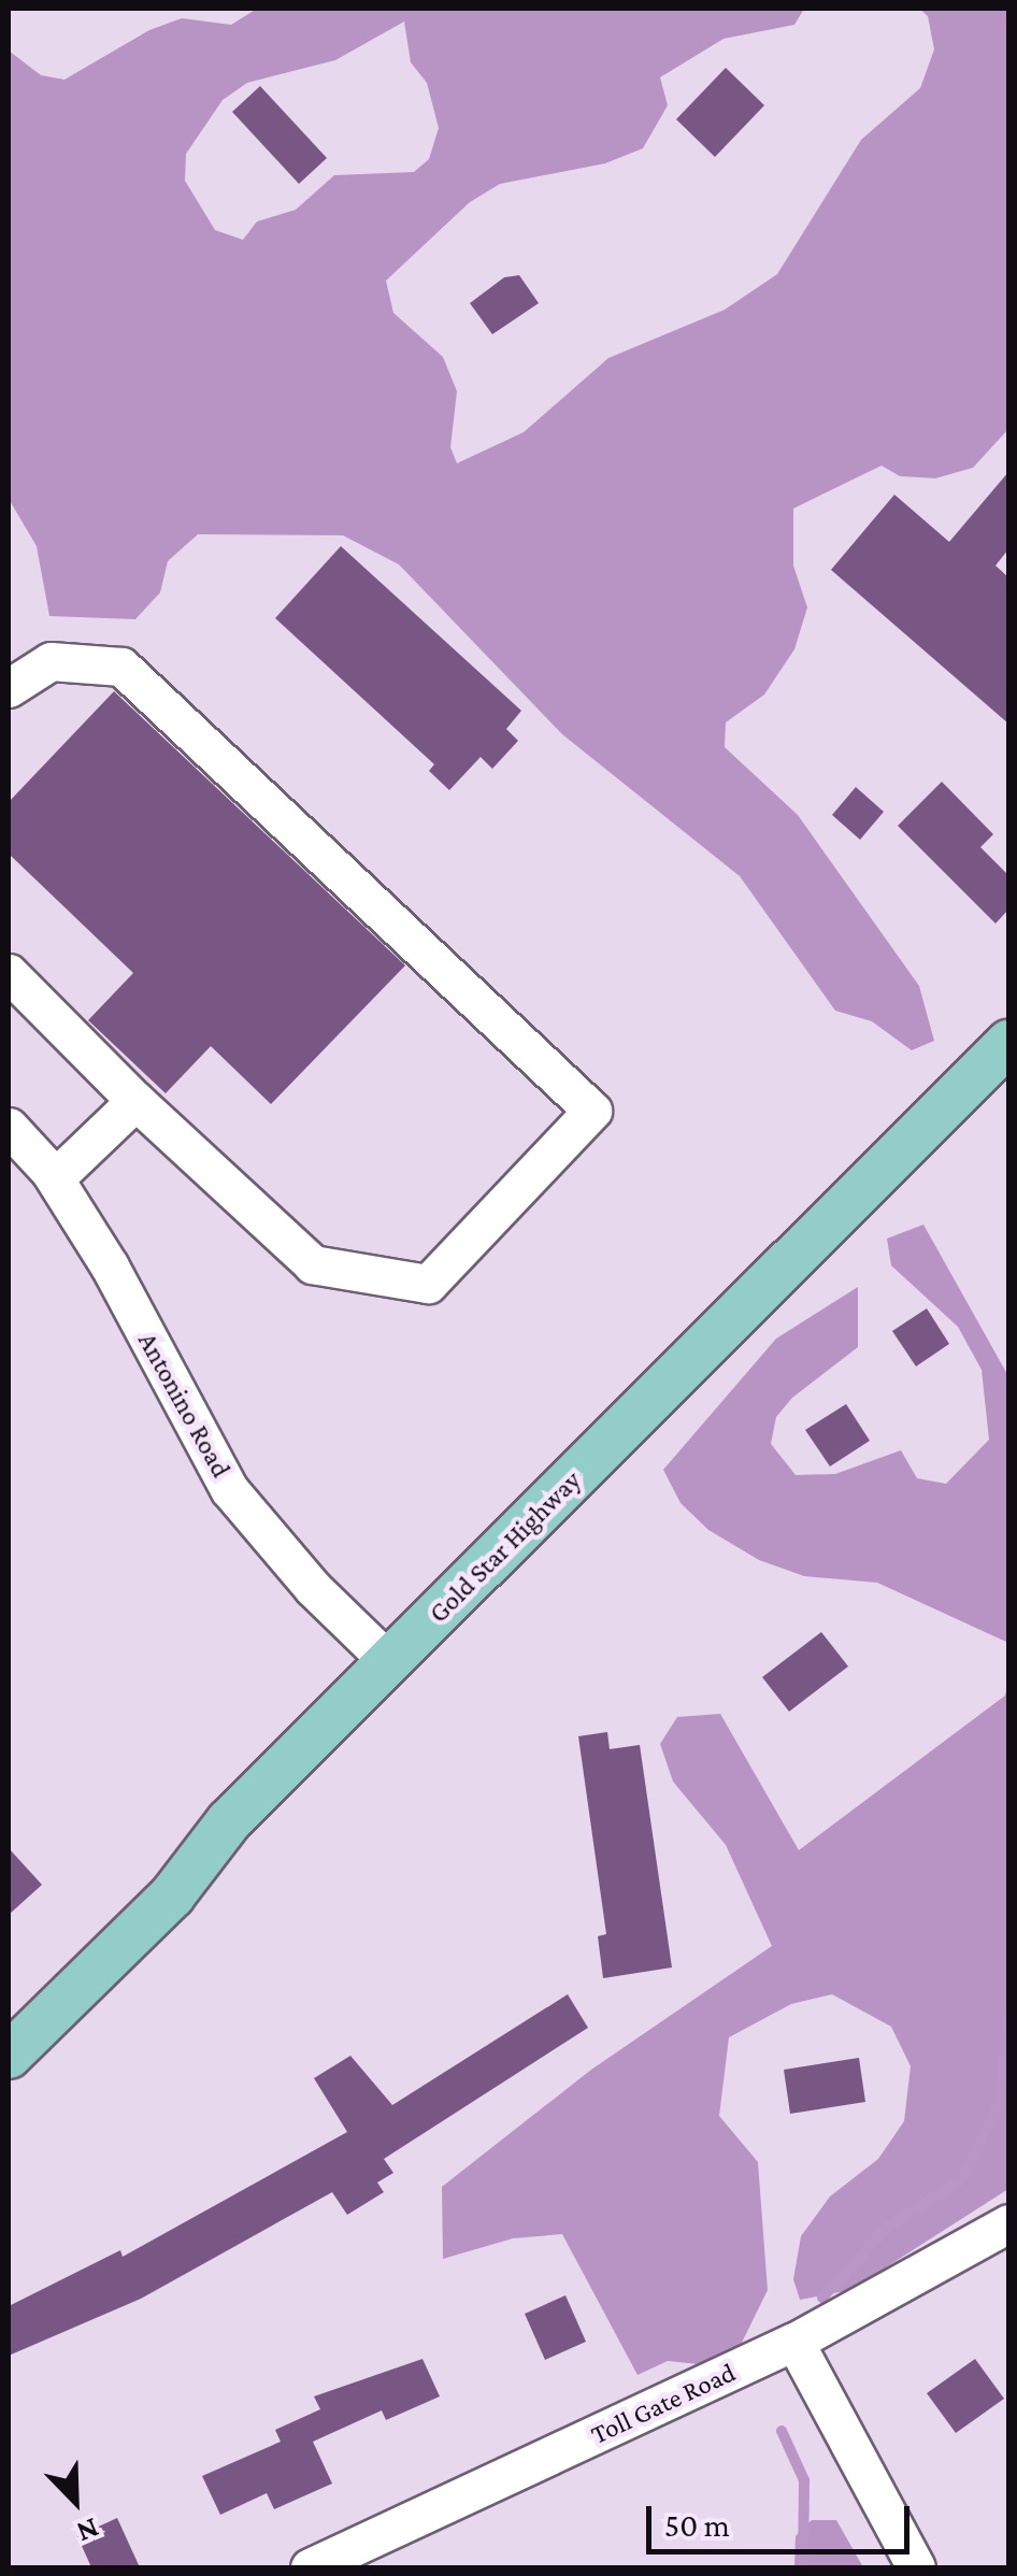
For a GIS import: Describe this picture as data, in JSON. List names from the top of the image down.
{
  "streets": {
    "main road": ["Gold Star Highway"],
    "street": ["Antonino Road", "Toll Gate Road"]
  },
  "crossings": [
    ["Antonino Road", "Gold Star Highway"]
  ],
  "scale_bar": "50 m",
  "north": "bottom right"
}
